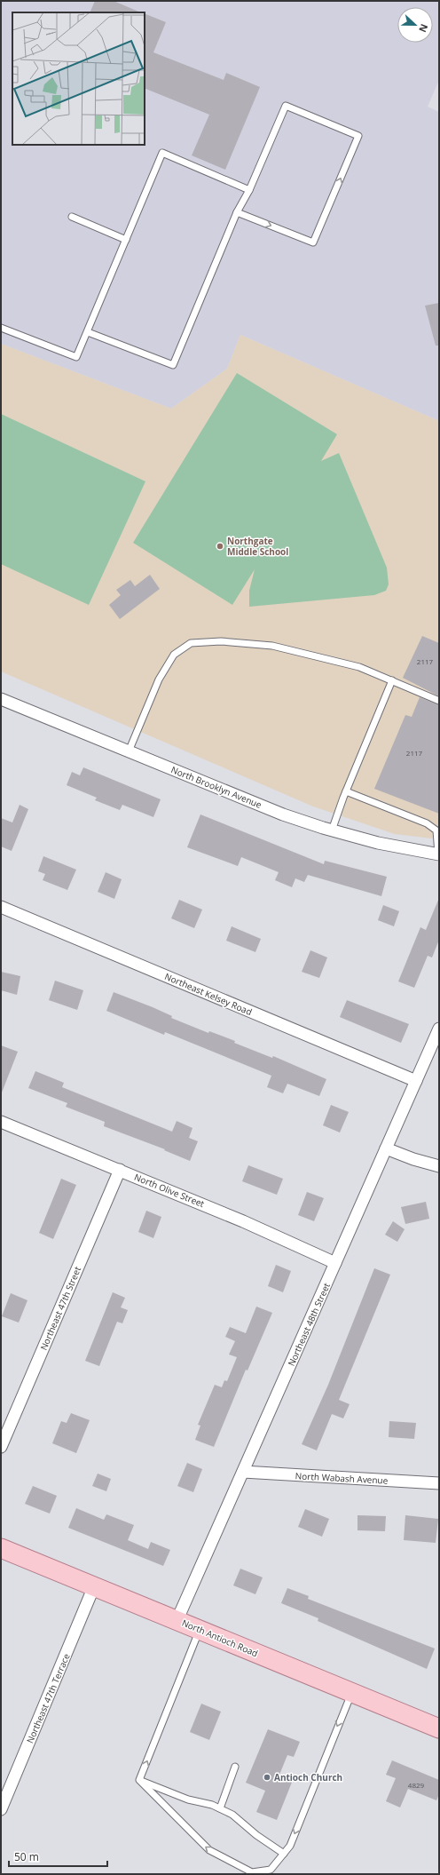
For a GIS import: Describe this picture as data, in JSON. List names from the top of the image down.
{
  "streets": {
    "main road": ["North Antioch Road"],
    "street": [
      "North Brooklyn Avenue",
      "Northeast Kelsey Road",
      "North Olive Street",
      "Northeast 47th Street",
      "Northeast 48th Street",
      "North Wabash Avenue",
      "Northeast 47th Terrace"
    ]
  },
  "crossings": [
    ["Northeast Kelsey Road", "Northeast 48th Street"],
    ["North Olive Street", "Northeast 47th Street"],
    ["North Olive Street", "Northeast 48th Street"],
    ["Northeast 48th Street", "North Wabash Avenue"],
    ["Northeast 48th Street", "North Antioch Road"],
    ["North Antioch Road", "Northeast 47th Terrace"]
  ],
  "places": ["Northgate Middle School", "Antioch Church"],
  "house_numbers": ["2117", "2117", "4829"],
  "scale_bar": "50 m",
  "north": "right"
}
